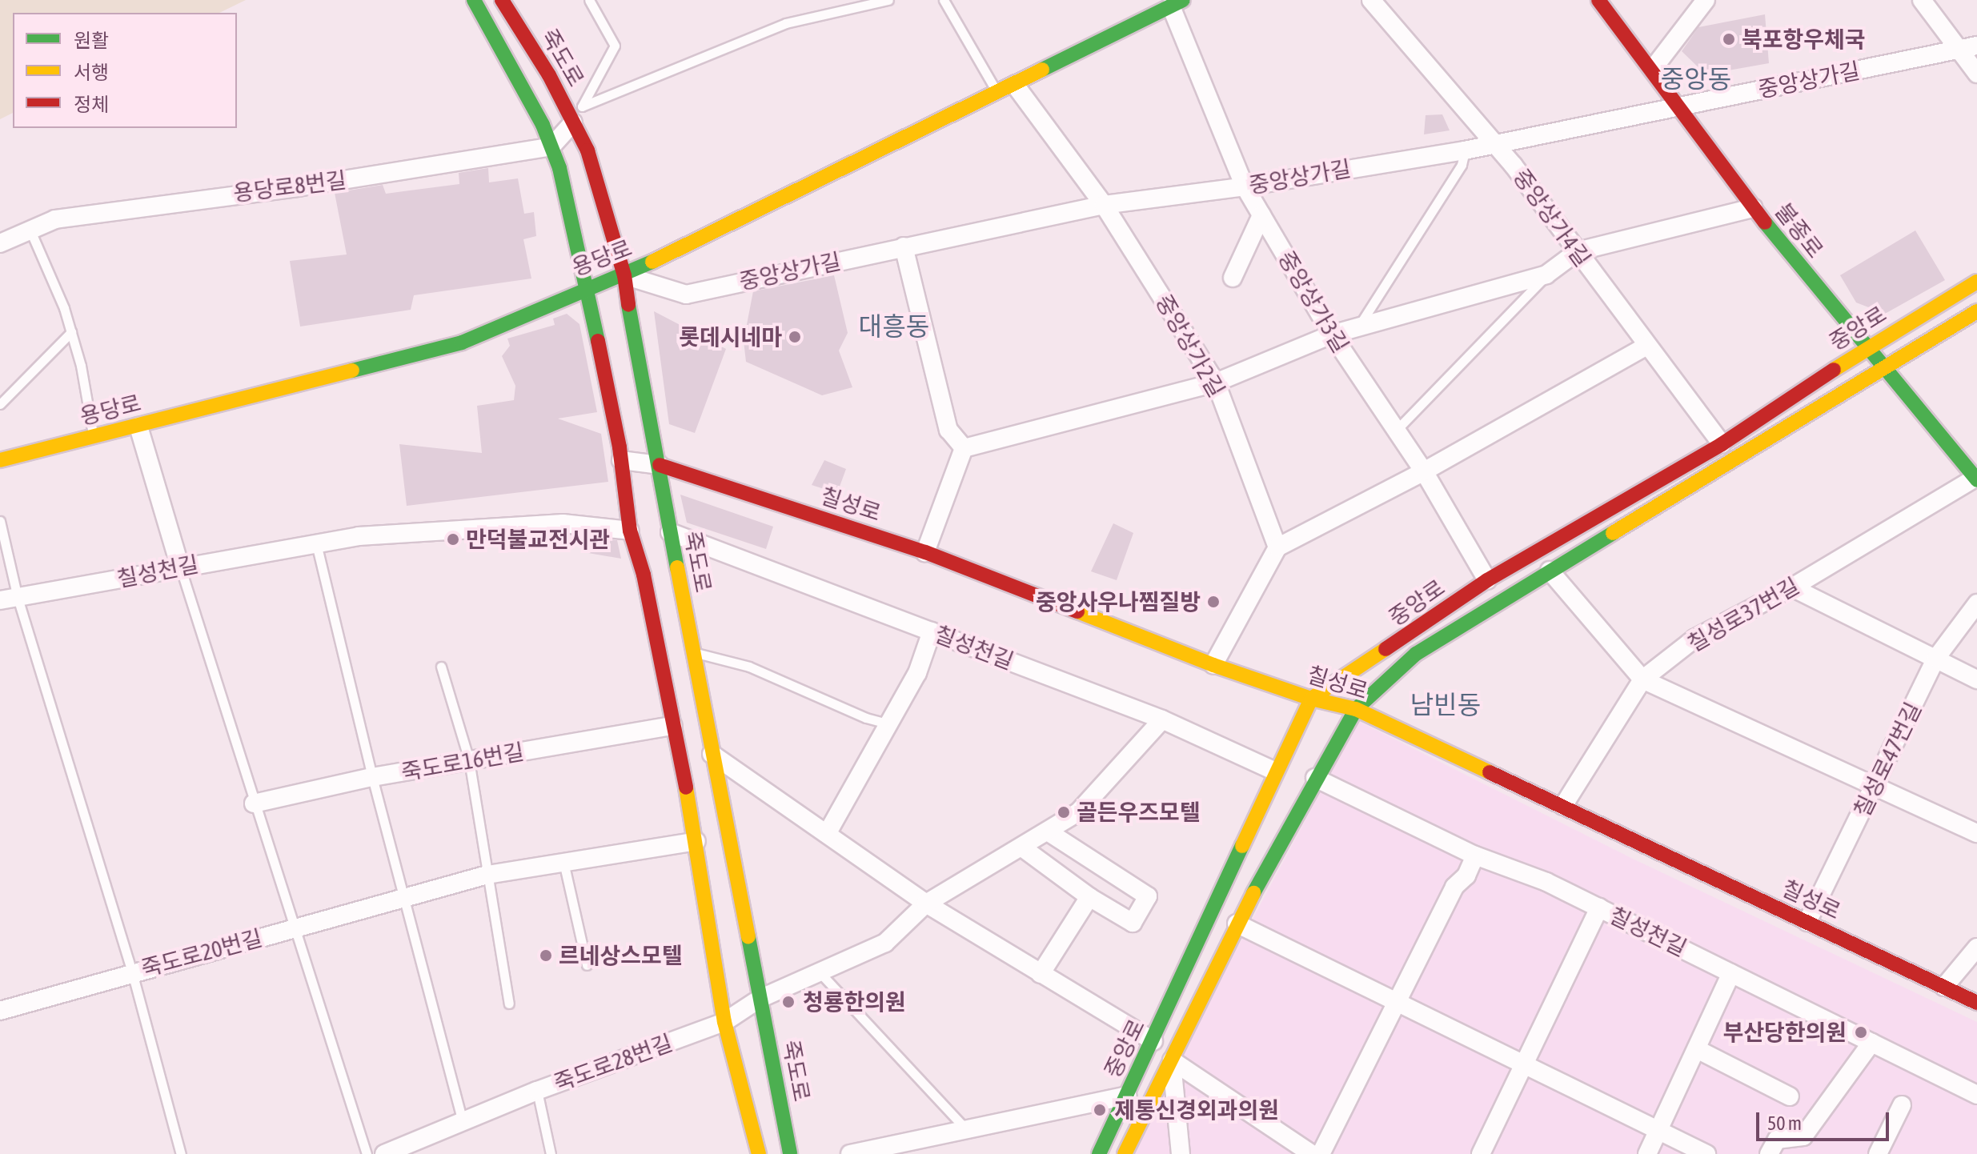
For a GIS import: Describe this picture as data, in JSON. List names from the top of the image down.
{
  "streets": {
    "main road": [
      "죽도로",
      "불종로",
      "용당로",
      "중앙로",
      "칠성로"
    ],
    "street": [
      "중앙상가길",
      "용당로8번길",
      "중앙상가4길",
      "중앙상가3길",
      "중앙상가2길",
      "칠성천길",
      "칠성로37번길",
      "칠성로47번길",
      "죽도로16번길",
      "죽도로20번길",
      "죽도로28번길"
    ]
  },
  "crossings": [
    ["죽도로", "중앙상가길"],
    ["죽도로", "용당로"],
    ["죽도로", "칠성로"],
    ["죽도로", "칠성천길"],
    ["죽도로", "죽도로28번길"],
    ["중앙상가길", "중앙상가4길"],
    ["중앙상가길", "불종로"],
    ["중앙상가길", "용당로"],
    ["중앙상가길", "중앙상가3길"],
    ["중앙상가길", "중앙상가2길"],
    ["중앙상가4길", "중앙로"],
    ["불종로", "중앙로"],
    ["불종로", "칠성로37번길"],
    ["용당로", "중앙상가3길"],
    ["용당로", "중앙상가2길"],
    ["중앙상가3길", "중앙로"],
    ["중앙로", "칠성로"],
    ["중앙로", "칠성천길"],
    ["칠성로", "칠성로37번길"],
    ["칠성로", "칠성로47번길"],
    ["칠성천길", "죽도로28번길"]
  ],
  "districts": ["중앙동", "대흥동", "남빈동"],
  "places": [
    "북포항우체국",
    "롯데시네마",
    "만덕불교전시관",
    "중앙사우나찜질방",
    "골든우즈모텔",
    "르네상스모텔",
    "청룡한의원",
    "부산당한의원",
    "제통신경외과의원"
  ],
  "legend": ["원활", "서행", "정체"],
  "scale_bar": "50 m"
}
